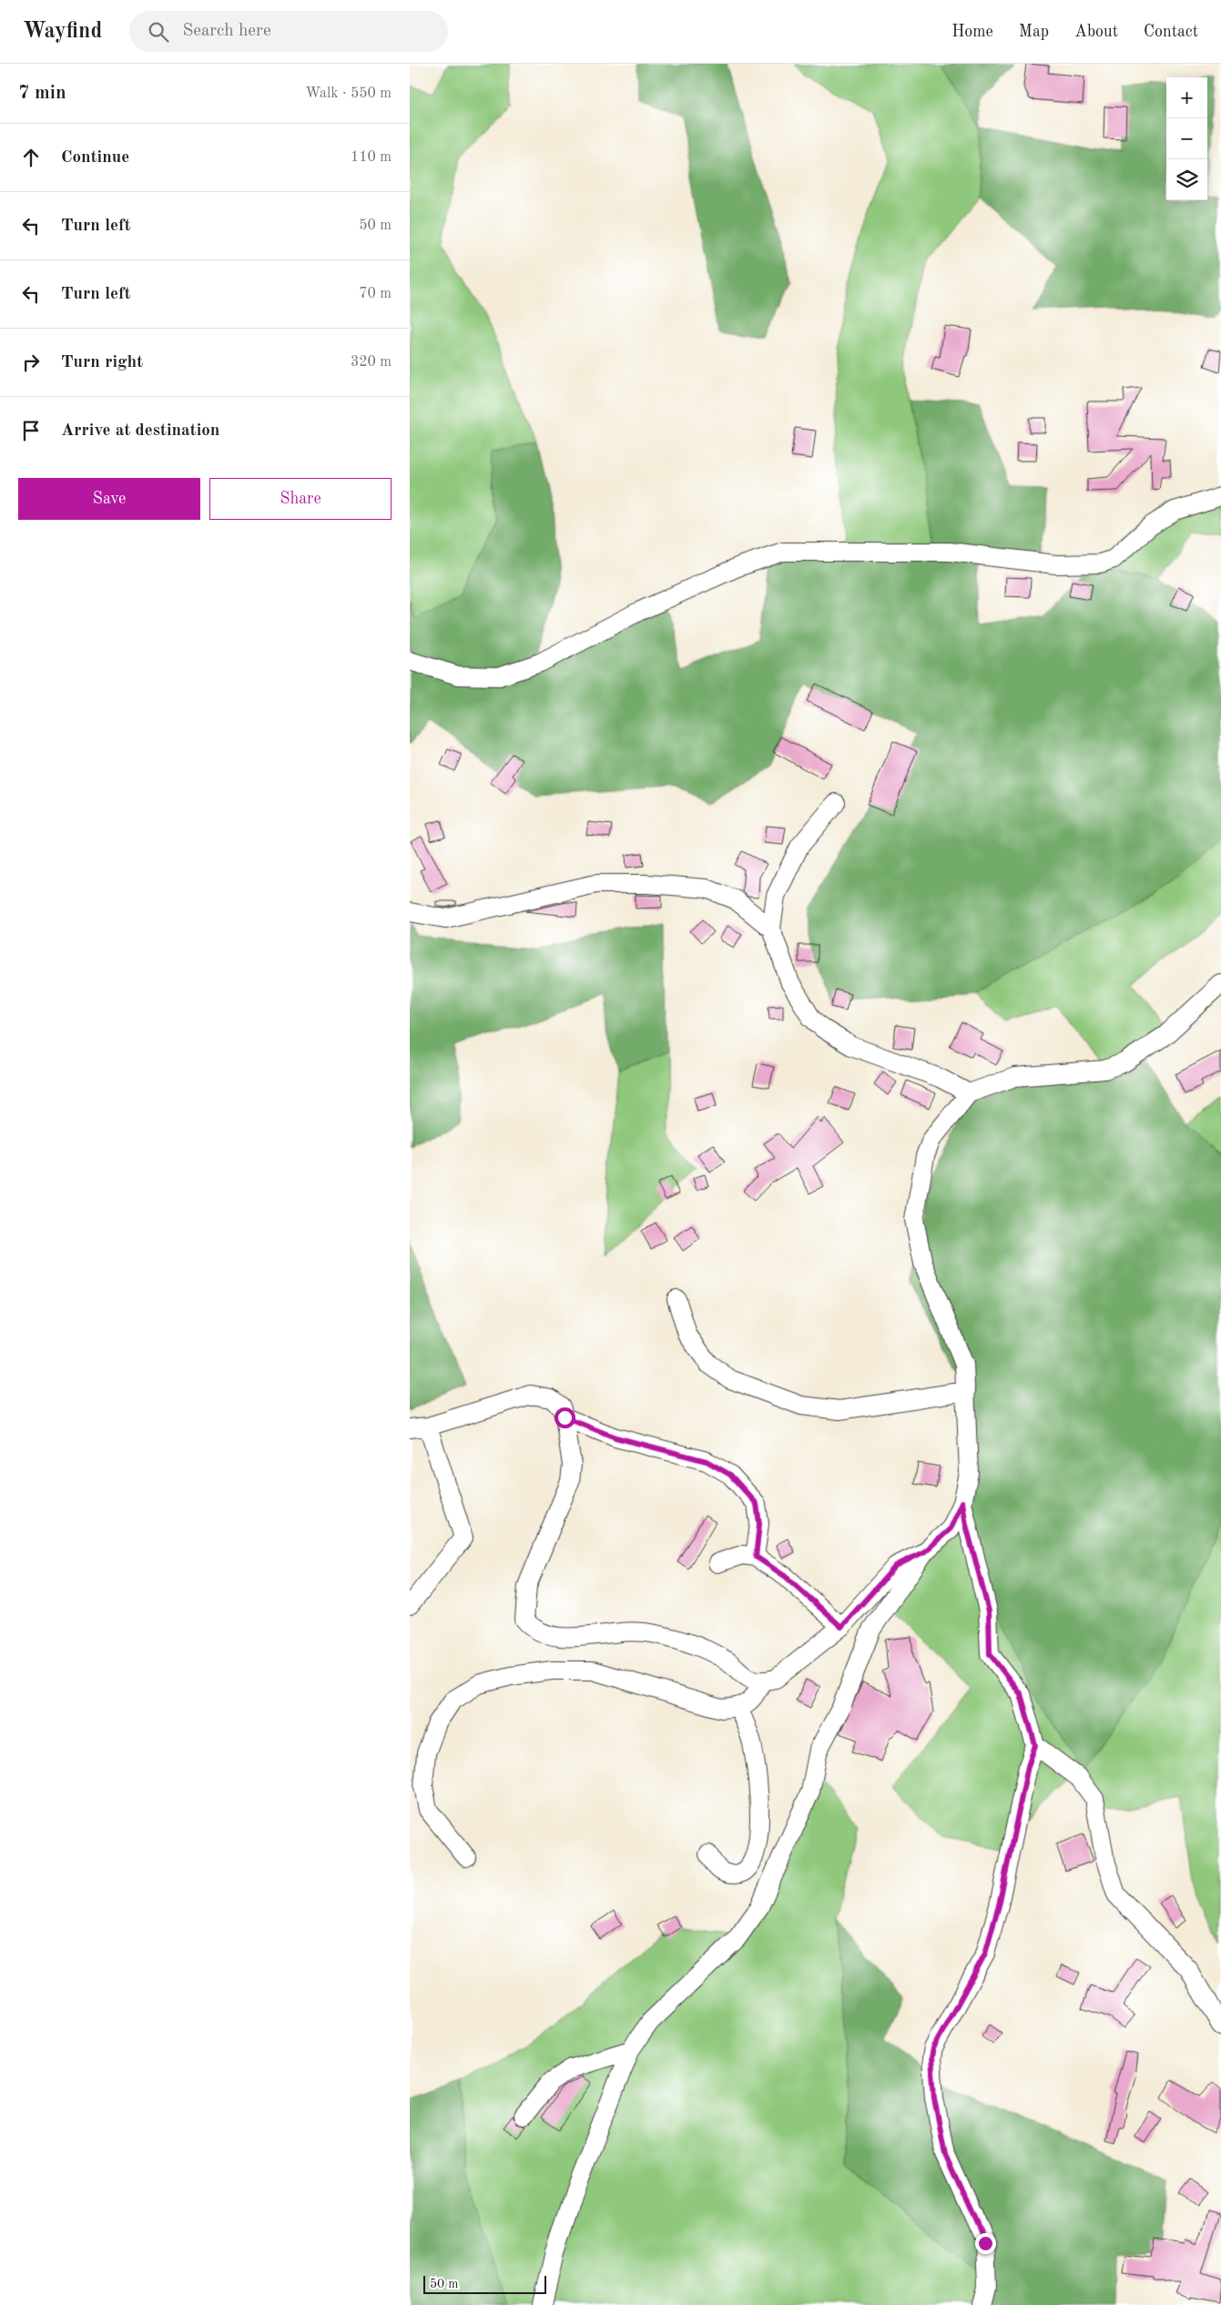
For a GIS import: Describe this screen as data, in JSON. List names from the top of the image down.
{
  "scale_bar": "50 m",
  "page": {
    "header": "Wayfind",
    "search": "Search here",
    "nav": [
      "Home",
      "Map",
      "About",
      "Contact"
    ],
    "heading": ["7 min", "Walk · 550 m"],
    "map_buttons": ["+", "−"],
    "list": [
      ["Continue", "110 m"],
      ["Turn left", "50 m"],
      ["Turn left", "70 m"],
      ["Turn right", "320 m"],
      "Arrive at destination"
    ],
    "buttons": ["Save", "Share"],
    "scale": "50 m"
  }
}
